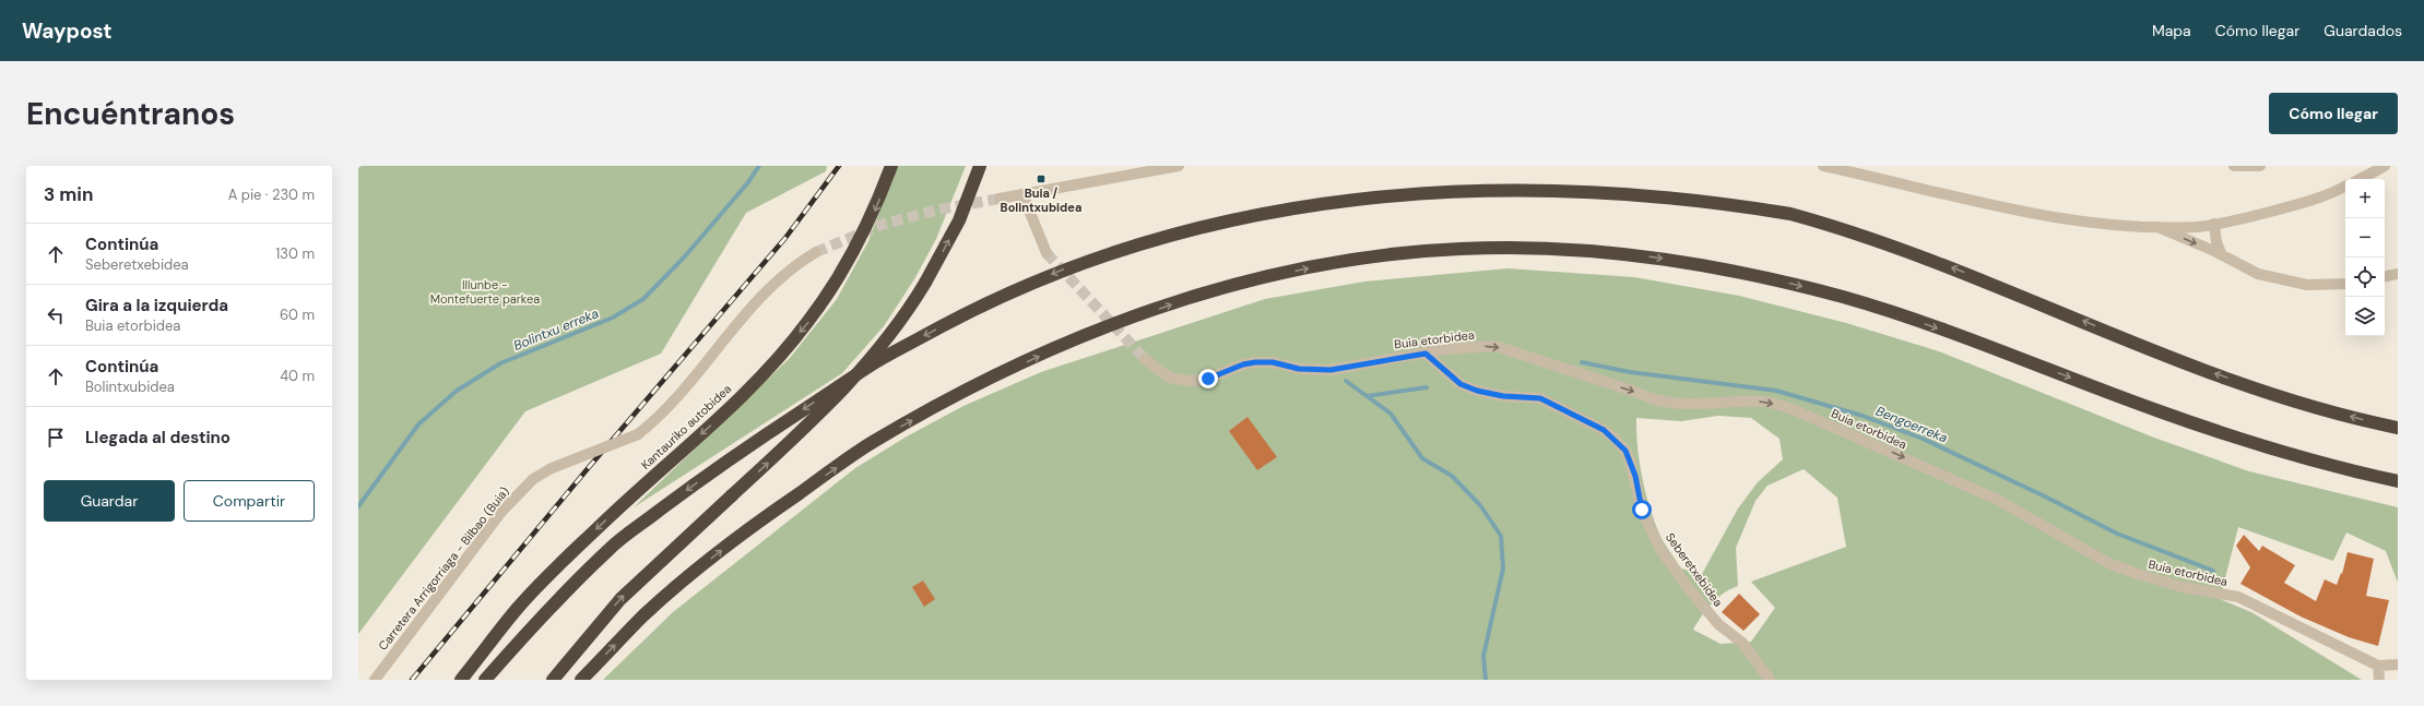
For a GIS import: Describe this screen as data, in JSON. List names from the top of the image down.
{
  "streets": {
    "highway": ["Kantauriko autobidea"],
    "street": ["Buia etorbidea", "Carretera Arrigorriaga - Bilbao (Buia)", "Seberetxebidea"]
  },
  "crossings": [
    ["Buia etorbidea", "Seberetxebidea"]
  ],
  "one_way": ["Buia etorbidea"],
  "water": ["Bolintxu erreka", "Bengoerreka"],
  "parks": ["Illunbe - Montefuerte parkea"],
  "places": {
    "transit": ["Buia / Bolintxubidea"]
  },
  "page": {
    "header": "Waypost",
    "nav": ["Mapa", "Cómo llegar", "Guardados"],
    "buttons": [
      "Cómo llegar",
      ["Guardar", "Compartir"]
    ],
    "title": "Encuéntranos",
    "heading": ["3 min", "A pie · 230 m"],
    "map_buttons": ["+", "−"],
    "list": [
      ["Continúa", "Seberetxebidea", "130 m"],
      ["Gira a la izquierda", "Buia etorbidea", "60 m"],
      ["Continúa", "Bolintxubidea", "40 m"],
      "Llegada al destino"
    ]
  }
}
